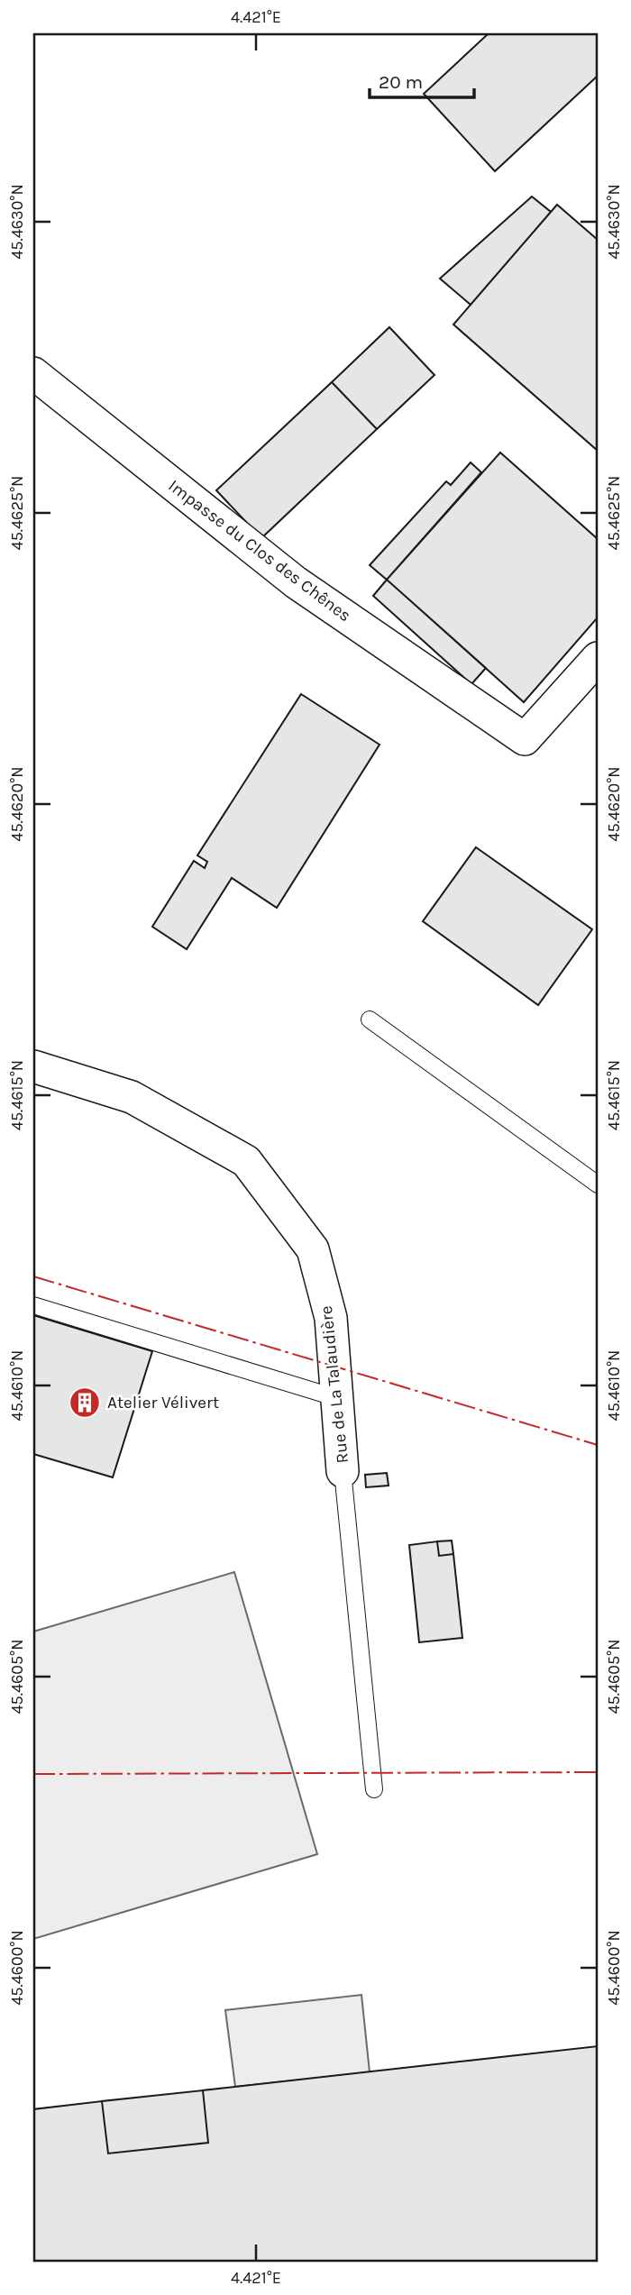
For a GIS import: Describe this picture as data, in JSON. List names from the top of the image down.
{
  "streets": {
    "street": ["Impasse du Clos des Chênes", "Rue de La Talaudière"]
  },
  "places": {
    "building": ["Atelier Vélivert"]
  },
  "scale_bar": "20 m",
  "coordinates": [
    "4.421°E",
    "45.4630°N",
    "45.4625°N",
    "45.4620°N",
    "45.4615°N",
    "45.4610°N",
    "45.4605°N",
    "45.4600°N"
  ]
}
